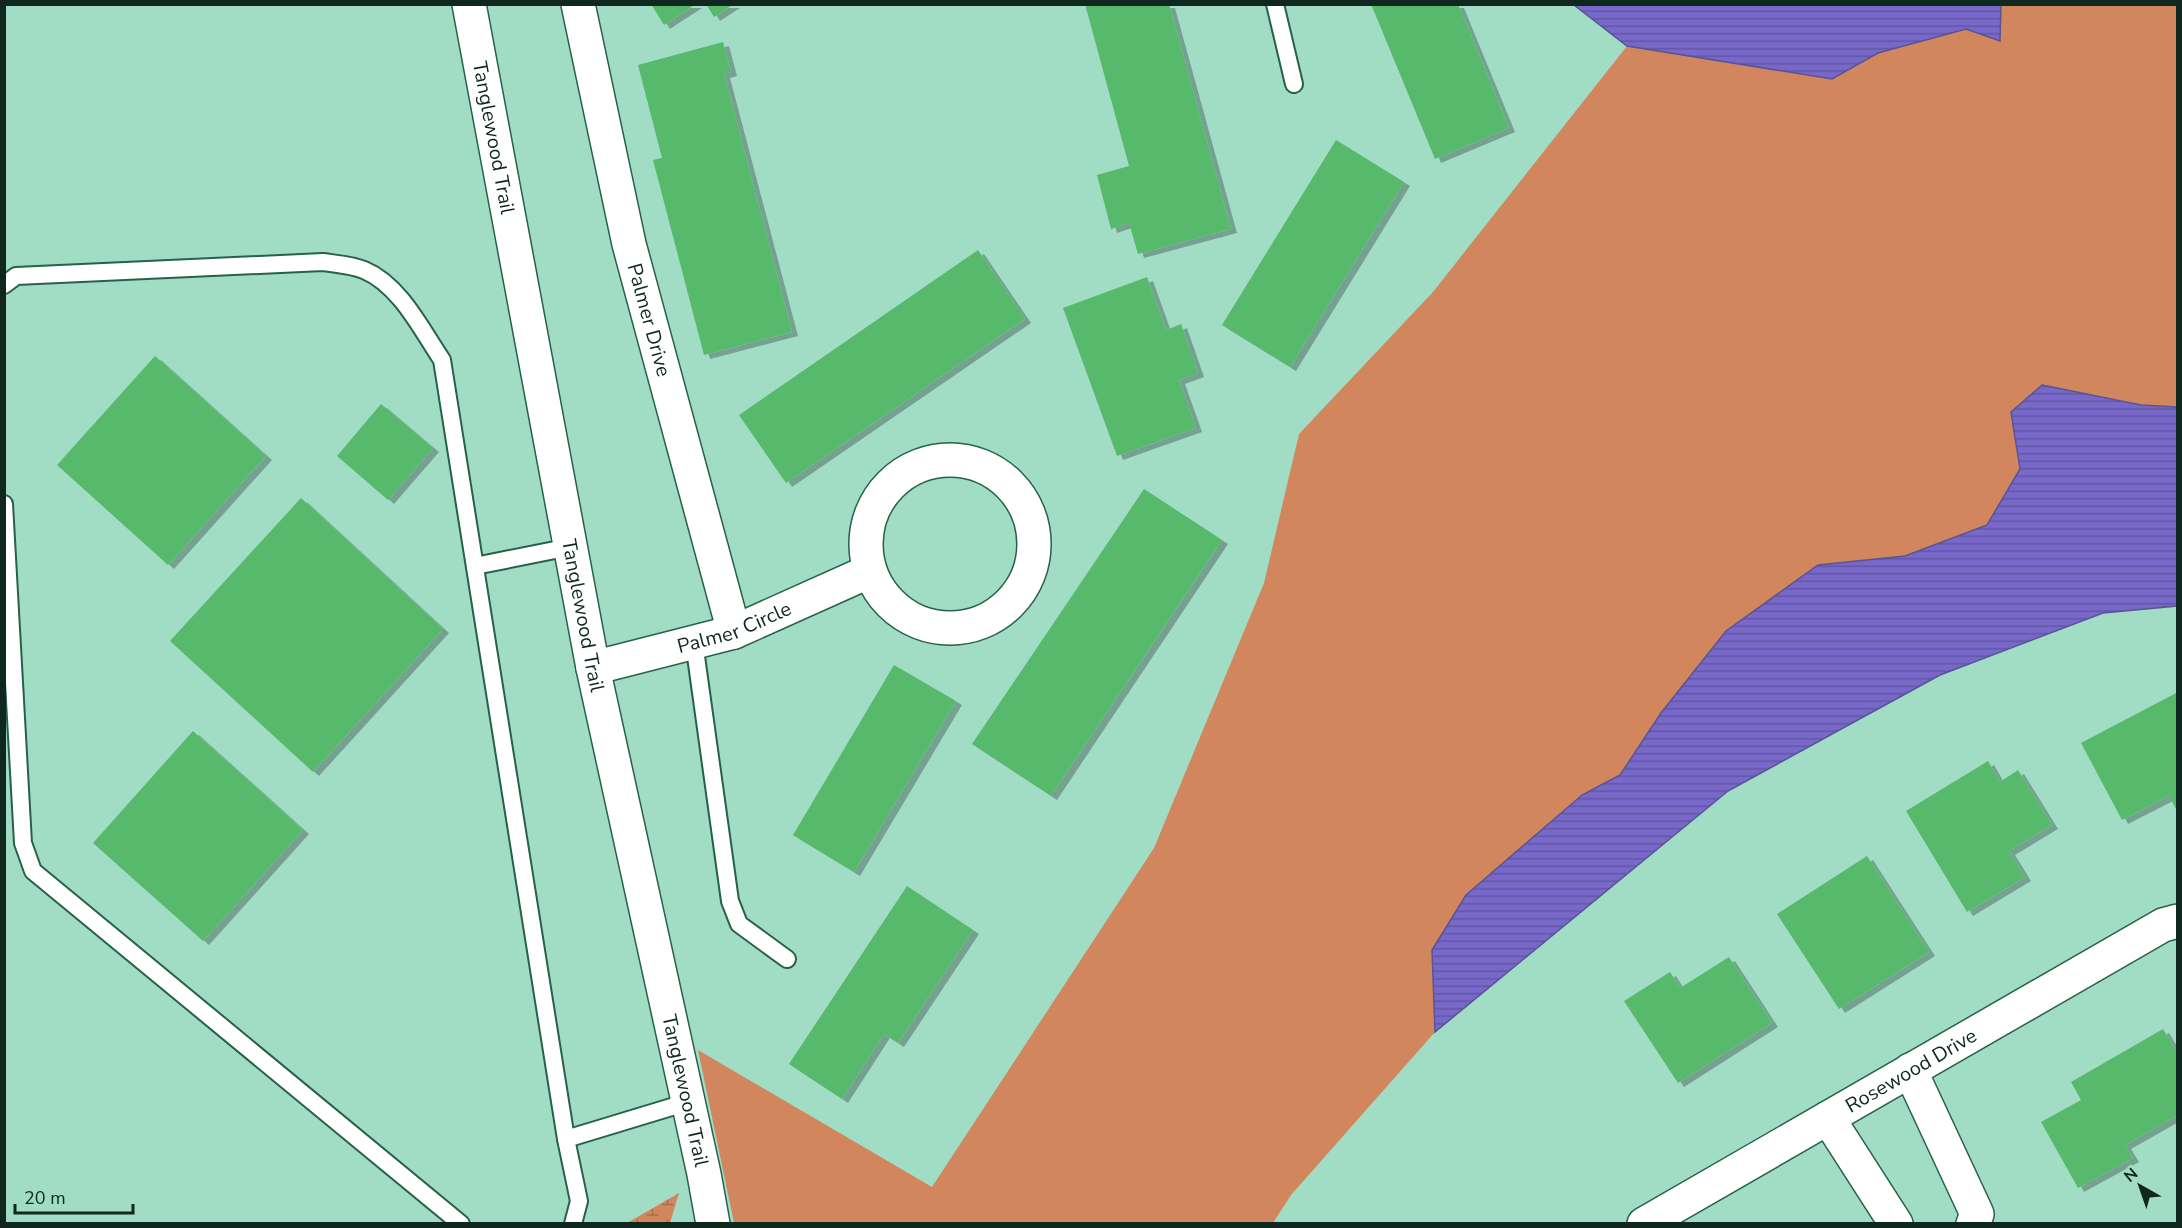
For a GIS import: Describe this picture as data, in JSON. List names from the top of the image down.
{
  "streets": {
    "street": [
      "Tanglewood Trail",
      "Palmer Drive",
      "Palmer Circle",
      "Rosewood Drive"
    ]
  },
  "crossings": [
    ["Tanglewood Trail", "Palmer Circle"],
    ["Palmer Drive", "Palmer Circle"]
  ],
  "scale_bar": "20 m",
  "north": "top left"
}
